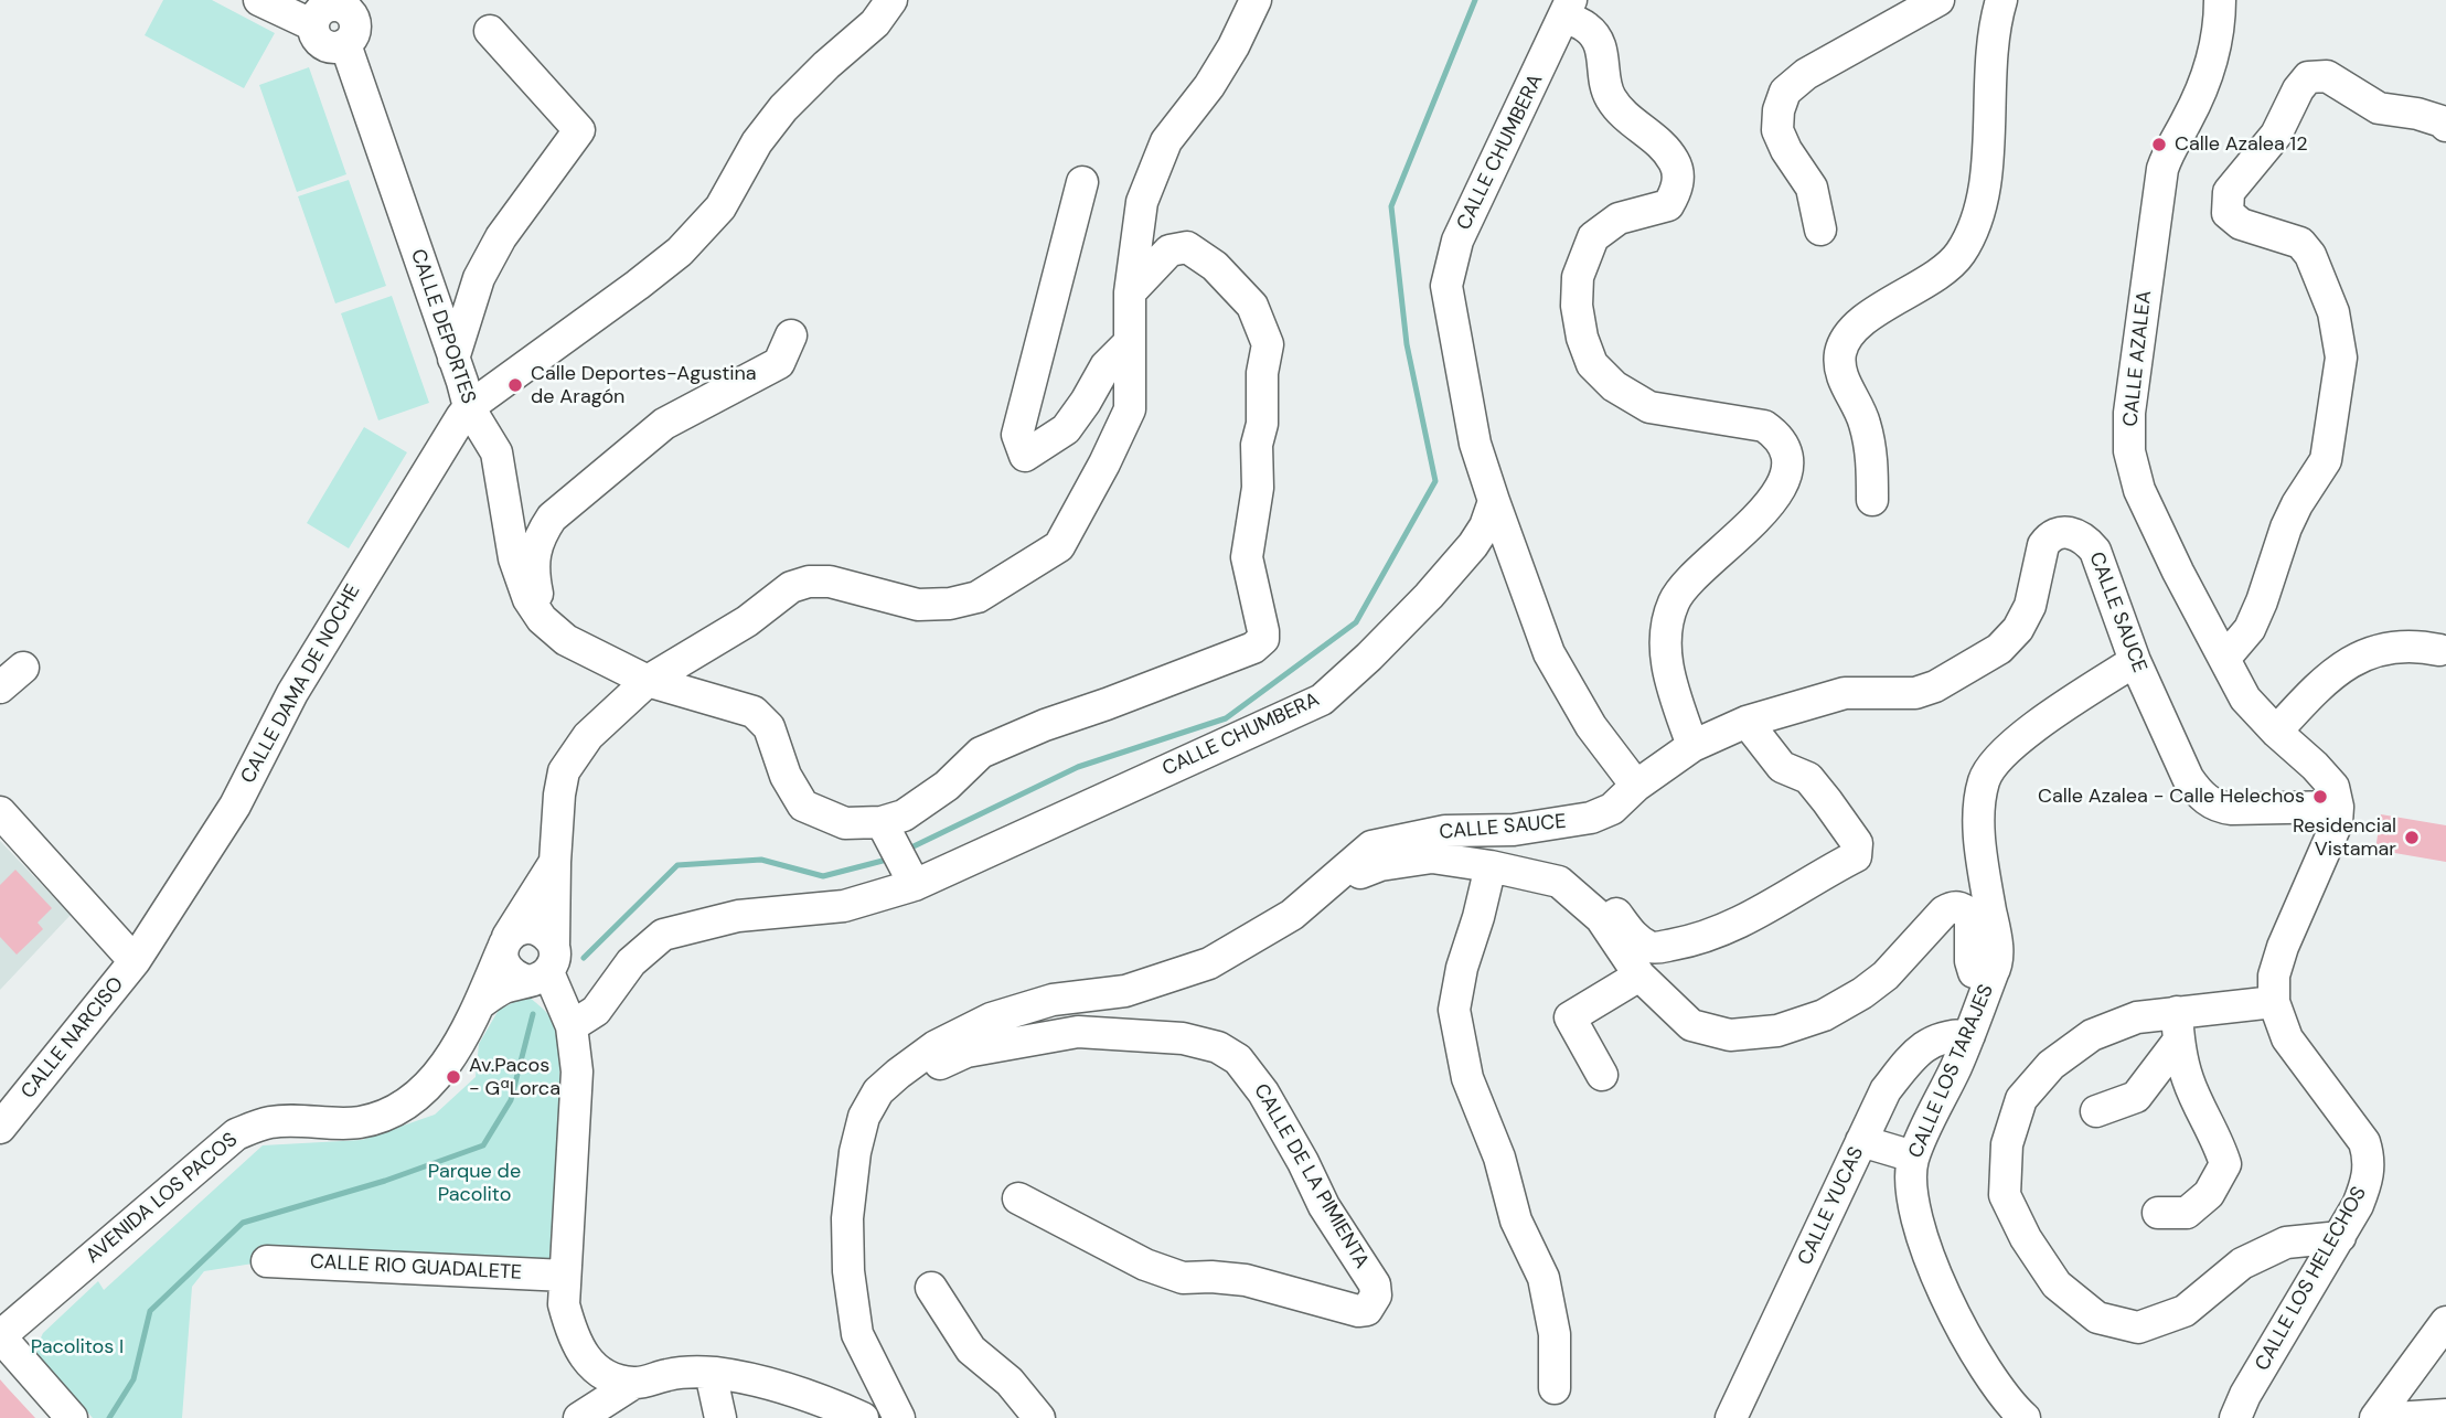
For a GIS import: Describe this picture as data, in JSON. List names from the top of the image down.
{
  "streets": {
    "street": [
      "CALLE CHUMBERA",
      "CALLE DEPORTES",
      "CALLE AZALEA",
      "CALLE SAUCE",
      "CALLE DAMA DE NOCHE",
      "CALLE NARCISO",
      "CALLE LOS TARAJES",
      "CALLE DE LA PIMIENTA",
      "AVENIDA LOS PACOS",
      "CALLE YUCAS",
      "CALLE RIO GUADALETE",
      "CALLE LOS HELECHOS"
    ]
  },
  "crossings": [
    ["CALLE DEPORTES", "CALLE DAMA DE NOCHE"],
    ["CALLE DEPORTES", "AVENIDA LOS PACOS"],
    ["CALLE AZALEA", "CALLE SAUCE"],
    ["CALLE AZALEA", "CALLE LOS HELECHOS"],
    ["CALLE SAUCE", "CALLE LOS TARAJES"],
    ["CALLE SAUCE", "CALLE DE LA PIMIENTA"],
    ["CALLE SAUCE", "CALLE LOS HELECHOS"],
    ["CALLE DAMA DE NOCHE", "CALLE NARCISO"],
    ["CALLE LOS TARAJES", "CALLE YUCAS"]
  ],
  "parks": ["Parque de Pacolito", "Pacolitos I"],
  "places": [
    "Calle Azalea 12",
    "Calle Deportes-Agustina de Aragón",
    "Calle Azalea - Calle Helechos",
    "Residencial Vistamar",
    "Av.Pacos - GªLorca"
  ]
}
